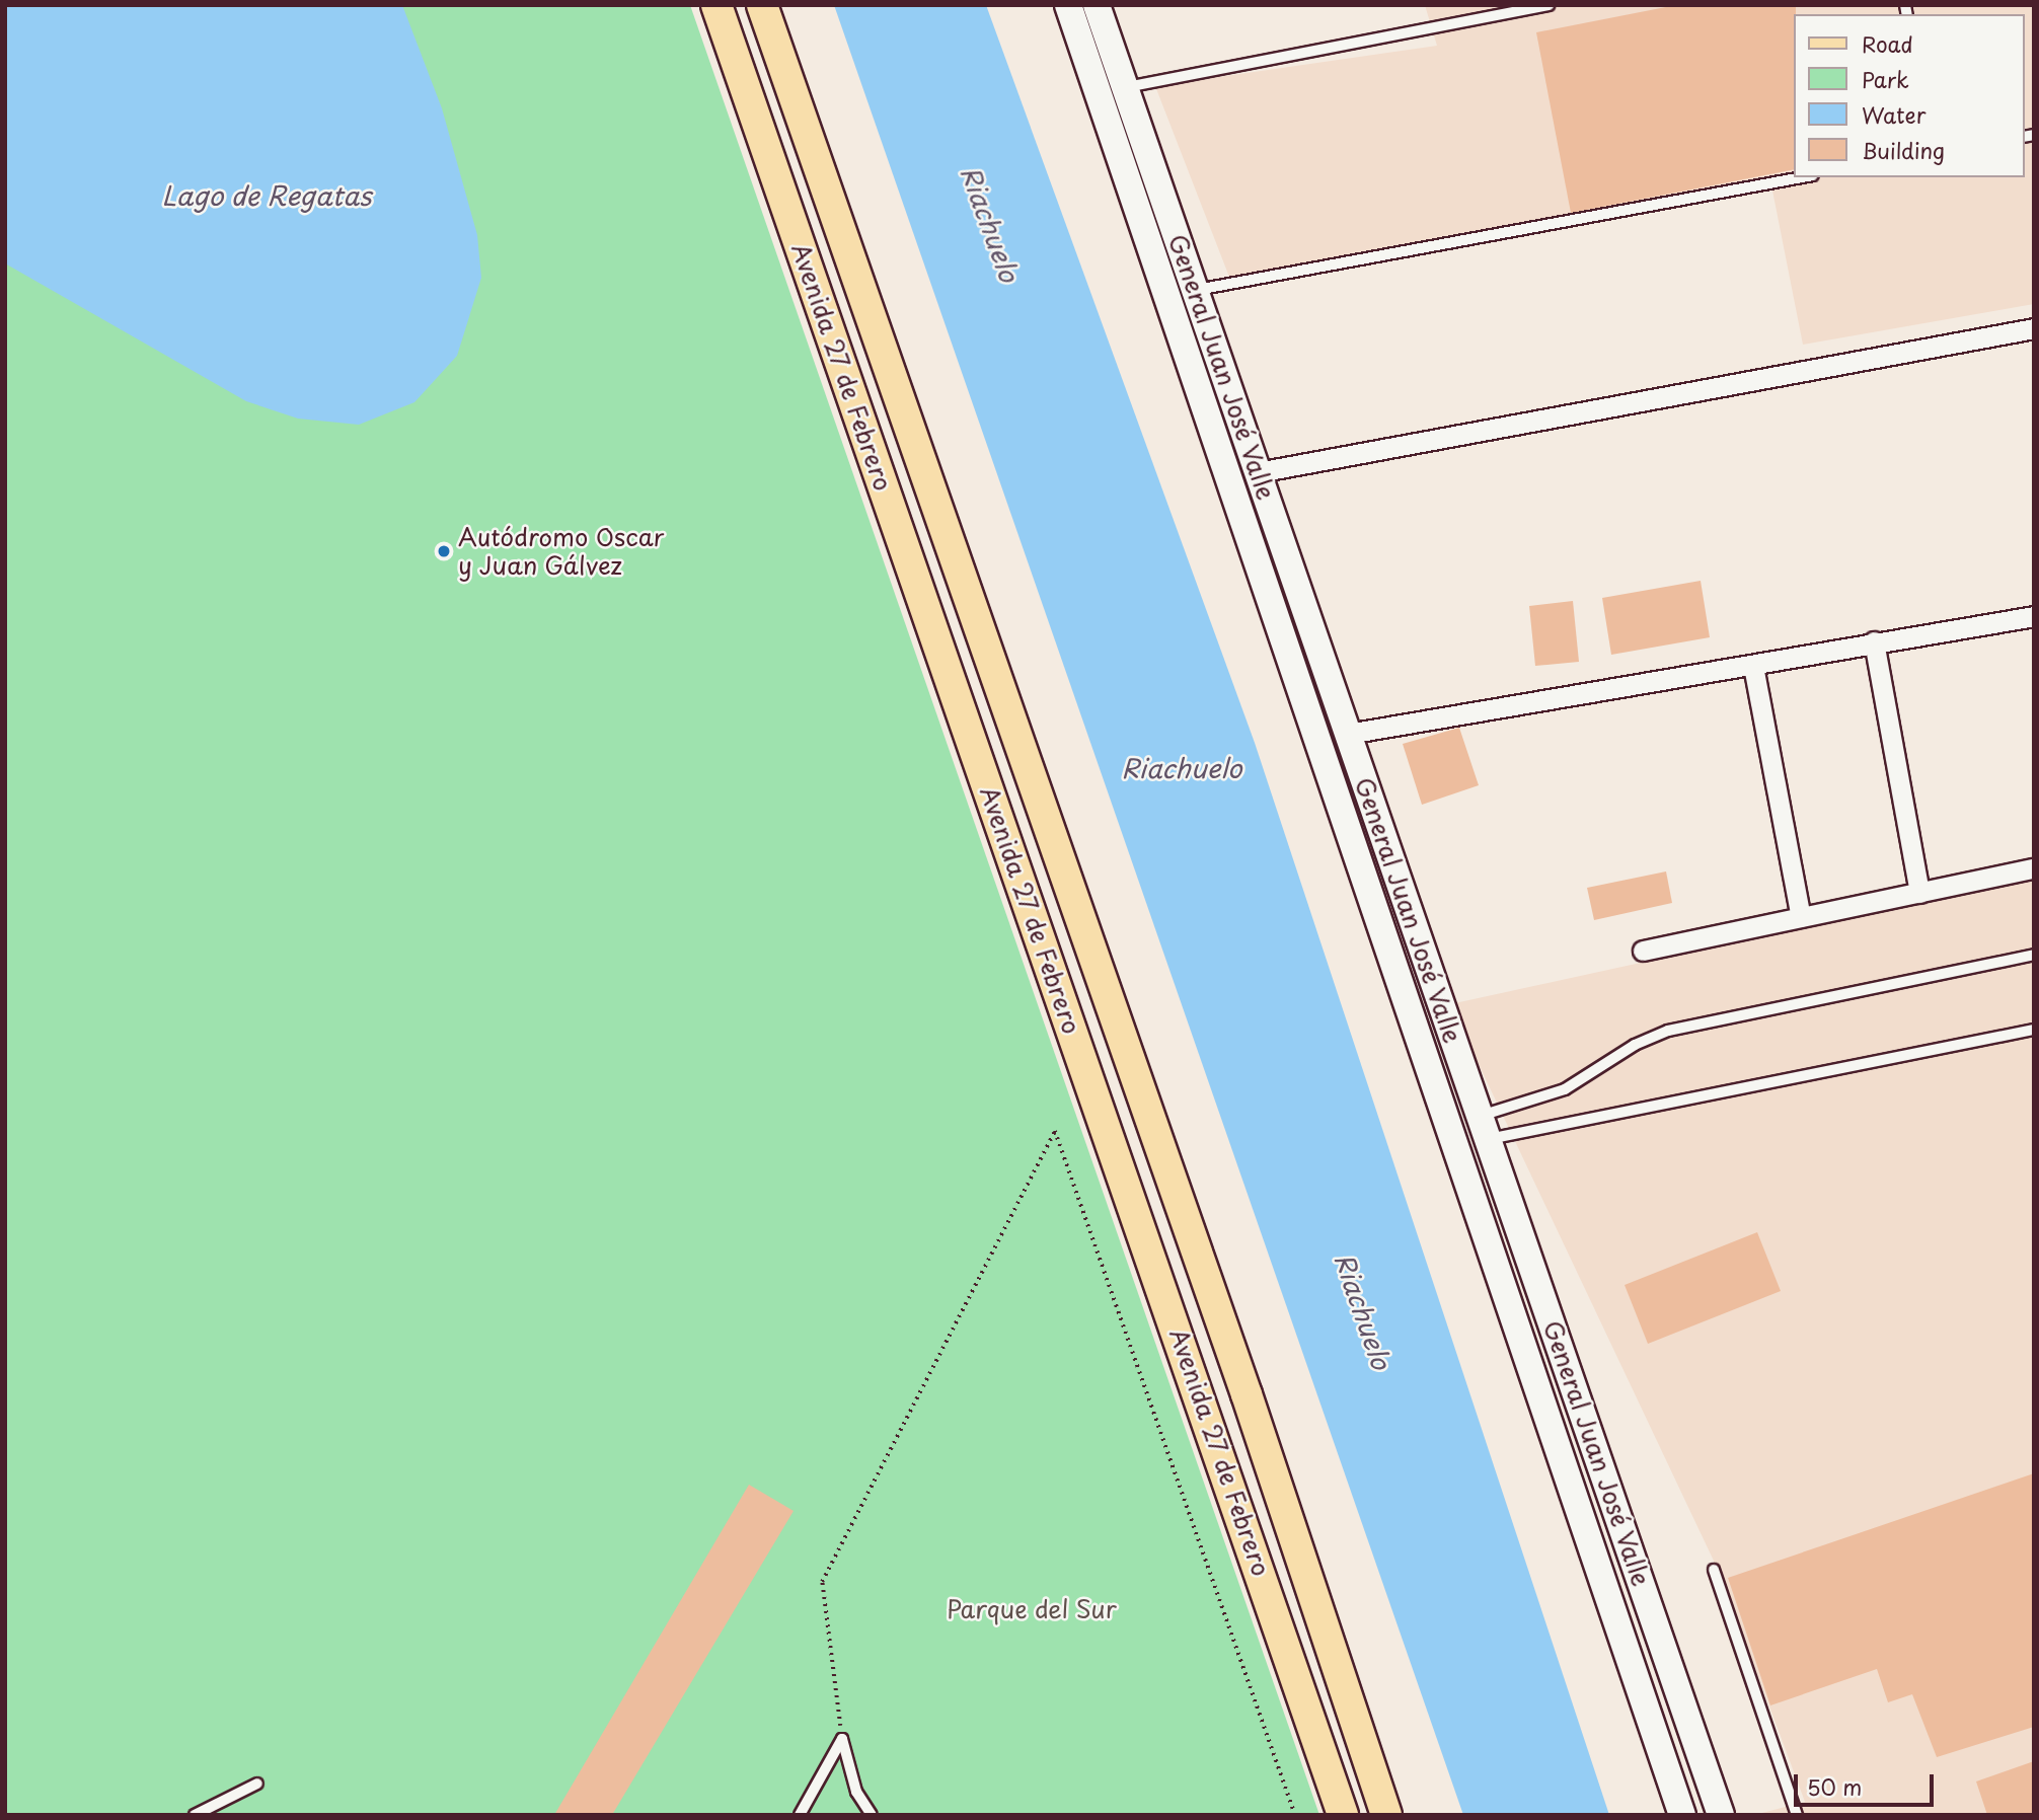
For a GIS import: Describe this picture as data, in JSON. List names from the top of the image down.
{
  "streets": {
    "main road": ["Avenida 27 de Febrero", "General Juan José Valle"]
  },
  "water": ["Lago de Regatas", "Riachuelo"],
  "parks": ["Parque del Sur"],
  "places": ["Autódromo Oscar y Juan Gálvez"],
  "legend": [
    "Road",
    "Park",
    "Water",
    "Building"
  ],
  "scale_bar": "50 m"
}
